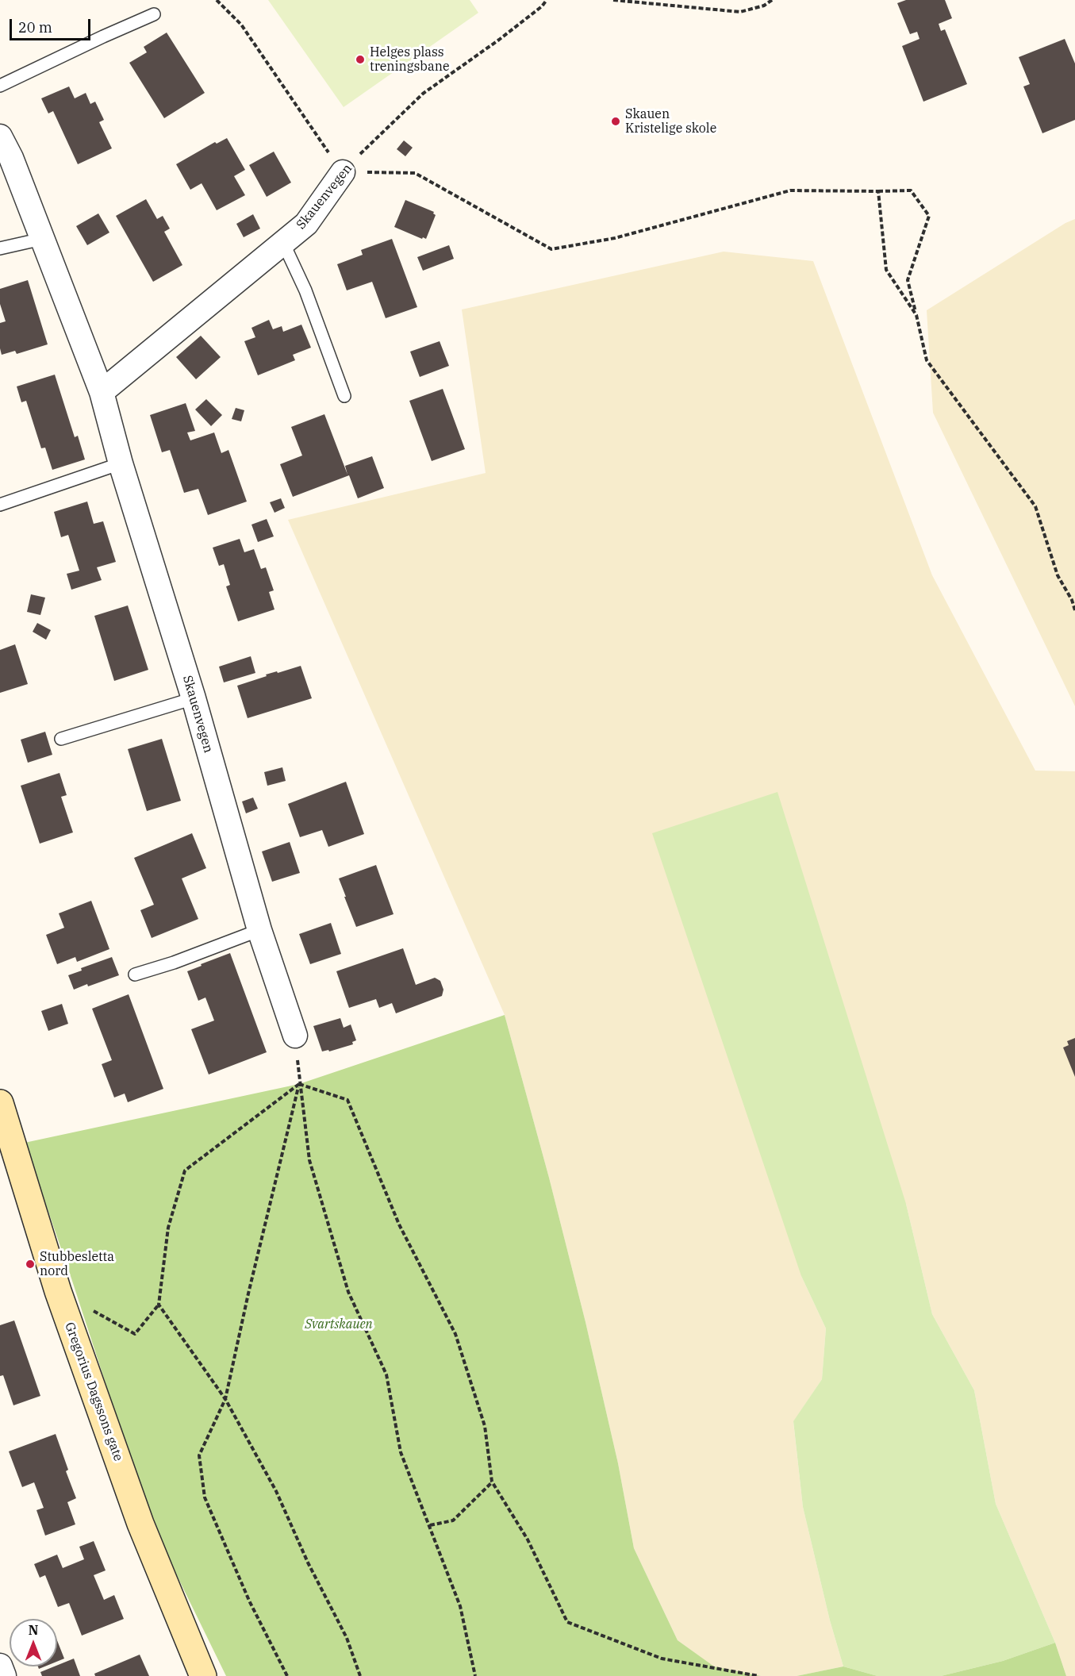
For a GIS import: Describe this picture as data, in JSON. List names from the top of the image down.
{
  "streets": {
    "street": ["Skauenvegen", "Gregorius Dagssons gate"]
  },
  "parks": ["Svartskauen"],
  "places": ["Helges plass treningsbane", "Skauen Kristelige skole", "Stubbesletta nord"],
  "scale_bar": "20 m",
  "north": "top"
}
